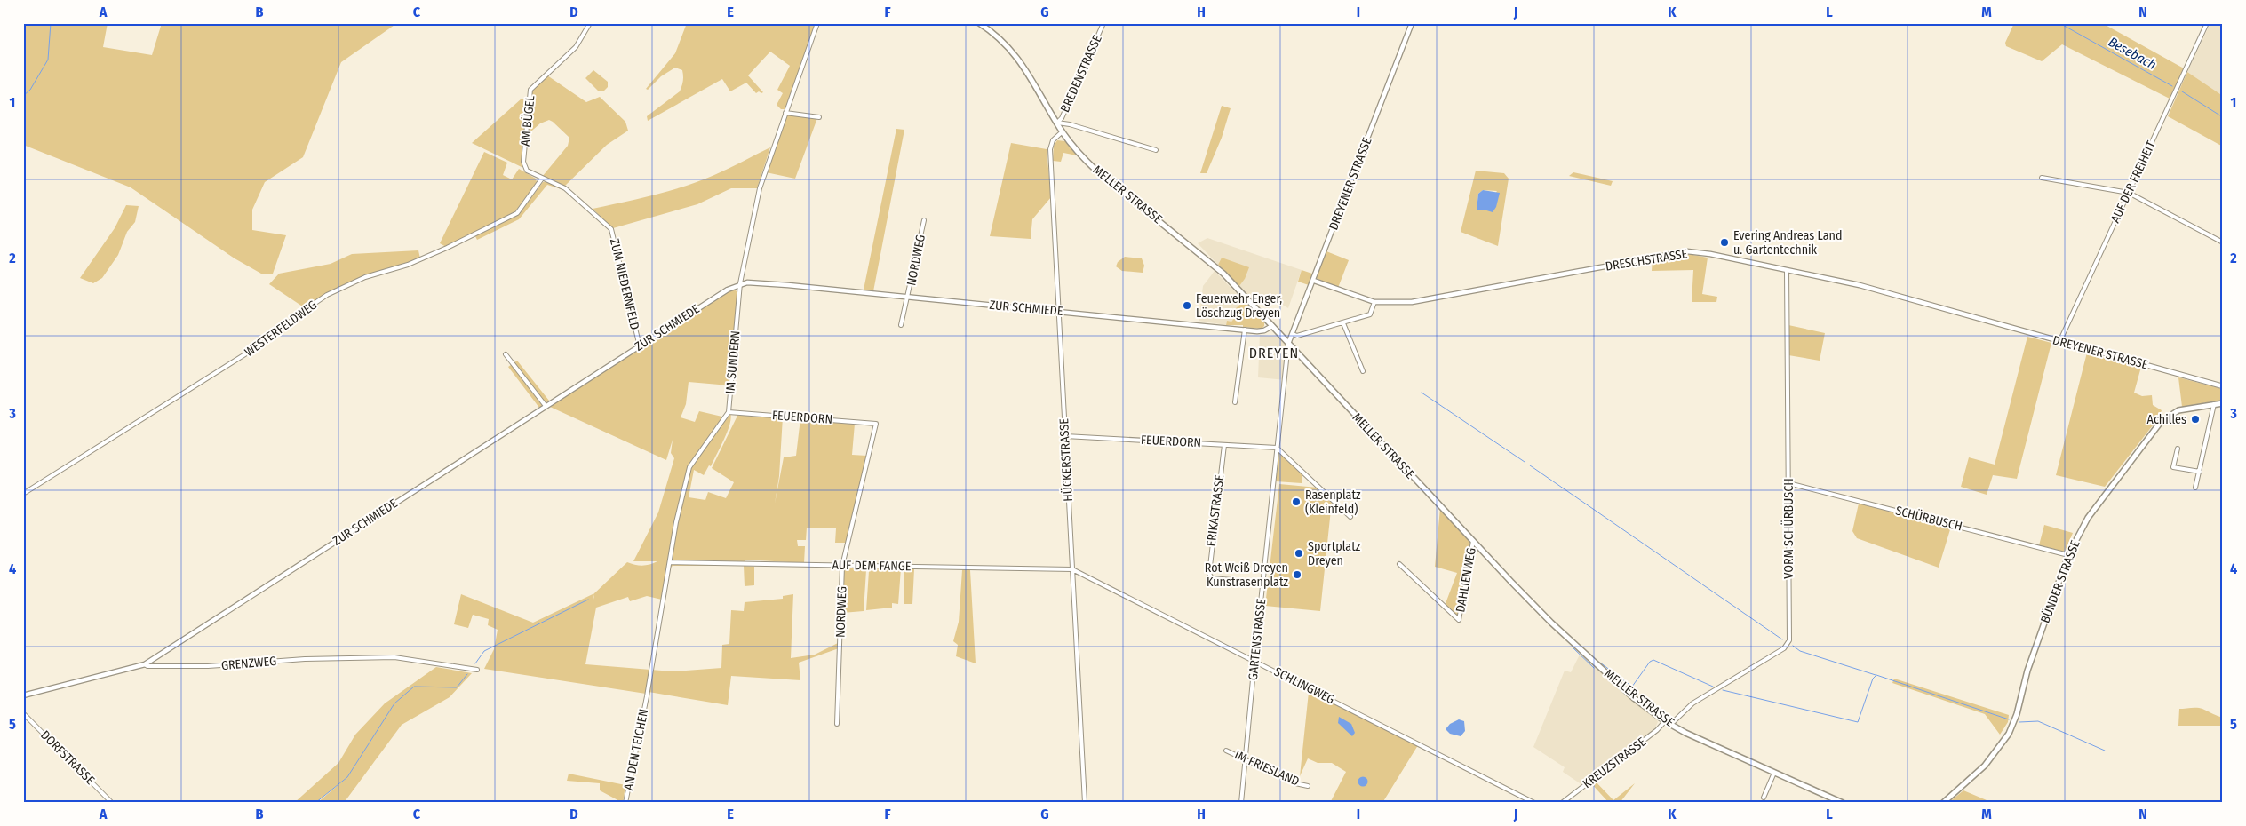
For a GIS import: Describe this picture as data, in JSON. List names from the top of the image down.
{
  "streets": {
    "main road": ["MELLER STRASSE", "BÜNDER STRASSE"],
    "street": [
      "BREDENSTRASSE",
      "AM BÜGEL",
      "AUF DER FREIHEIT",
      "DREYENER STRASSE",
      "NORDWEG",
      "DRESCHSTRASSE",
      "ZUM NIEDERNFELD",
      "ZUR SCHMIEDE",
      "WESTERFELDWEG",
      "IM SUNDERN",
      "FEUERDORN",
      "HÜCKERSTRASSE",
      "ERIKASTRASSE",
      "SCHÜRBUSCH",
      "VORM SCHÜRBUSCH",
      "AUF DEM FANGE",
      "DAHLIENWEG",
      "GARTENSTRASSE",
      "GRENZWEG",
      "SCHLINGWEG",
      "AN DEN TEICHEN",
      "DORFSTRASSE",
      "KREUZSTRASSE",
      "IM FRIESLAND"
    ]
  },
  "crossings": [
    ["BREDENSTRASSE", "MELLER STRASSE"],
    ["AM BÜGEL", "ZUM NIEDERNFELD"],
    ["AM BÜGEL", "WESTERFELDWEG"],
    ["AUF DER FREIHEIT", "DREYENER STRASSE"],
    ["DREYENER STRASSE", "MELLER STRASSE"],
    ["DREYENER STRASSE", "DRESCHSTRASSE"],
    ["DREYENER STRASSE", "GARTENSTRASSE"],
    ["MELLER STRASSE", "ZUR SCHMIEDE"],
    ["MELLER STRASSE", "HÜCKERSTRASSE"],
    ["MELLER STRASSE", "VORM SCHÜRBUSCH"],
    ["MELLER STRASSE", "DAHLIENWEG"],
    ["MELLER STRASSE", "GARTENSTRASSE"],
    ["MELLER STRASSE", "KREUZSTRASSE"],
    ["NORDWEG", "ZUR SCHMIEDE"],
    ["NORDWEG", "FEUERDORN"],
    ["NORDWEG", "AUF DEM FANGE"],
    ["DRESCHSTRASSE", "VORM SCHÜRBUSCH"],
    ["ZUM NIEDERNFELD", "ZUR SCHMIEDE"],
    ["ZUM NIEDERNFELD", "WESTERFELDWEG"],
    ["ZUR SCHMIEDE", "IM SUNDERN"],
    ["ZUR SCHMIEDE", "HÜCKERSTRASSE"],
    ["ZUR SCHMIEDE", "GRENZWEG"],
    ["IM SUNDERN", "FEUERDORN"],
    ["IM SUNDERN", "AUF DEM FANGE"],
    ["IM SUNDERN", "AN DEN TEICHEN"],
    ["FEUERDORN", "HÜCKERSTRASSE"],
    ["FEUERDORN", "ERIKASTRASSE"],
    ["FEUERDORN", "GARTENSTRASSE"],
    ["HÜCKERSTRASSE", "AUF DEM FANGE"],
    ["HÜCKERSTRASSE", "SCHLINGWEG"],
    ["ERIKASTRASSE", "GARTENSTRASSE"],
    ["SCHÜRBUSCH", "VORM SCHÜRBUSCH"],
    ["SCHÜRBUSCH", "BÜNDER STRASSE"],
    ["AUF DEM FANGE", "SCHLINGWEG"],
    ["GARTENSTRASSE", "SCHLINGWEG"],
    ["GARTENSTRASSE", "IM FRIESLAND"]
  ],
  "districts": ["DREYEN"],
  "water": ["Besebach"],
  "places": [
    "Evering Andreas Land u. Gartentechnik",
    "Feuerwehr Enger, Löschzug Dreyen",
    "Achilles",
    "Rasenplatz (Kleinfeld)",
    "Sportplatz Dreyen",
    "Rot Weiß Dreyen Kunstrasenplatz"
  ],
  "grid": {
    "columns": [
      "A",
      "B",
      "C",
      "D",
      "E",
      "F",
      "G",
      "H",
      "I",
      "J",
      "K",
      "L",
      "M",
      "N"
    ],
    "rows": [
      "1",
      "2",
      "3",
      "4",
      "5"
    ]
  }
}
